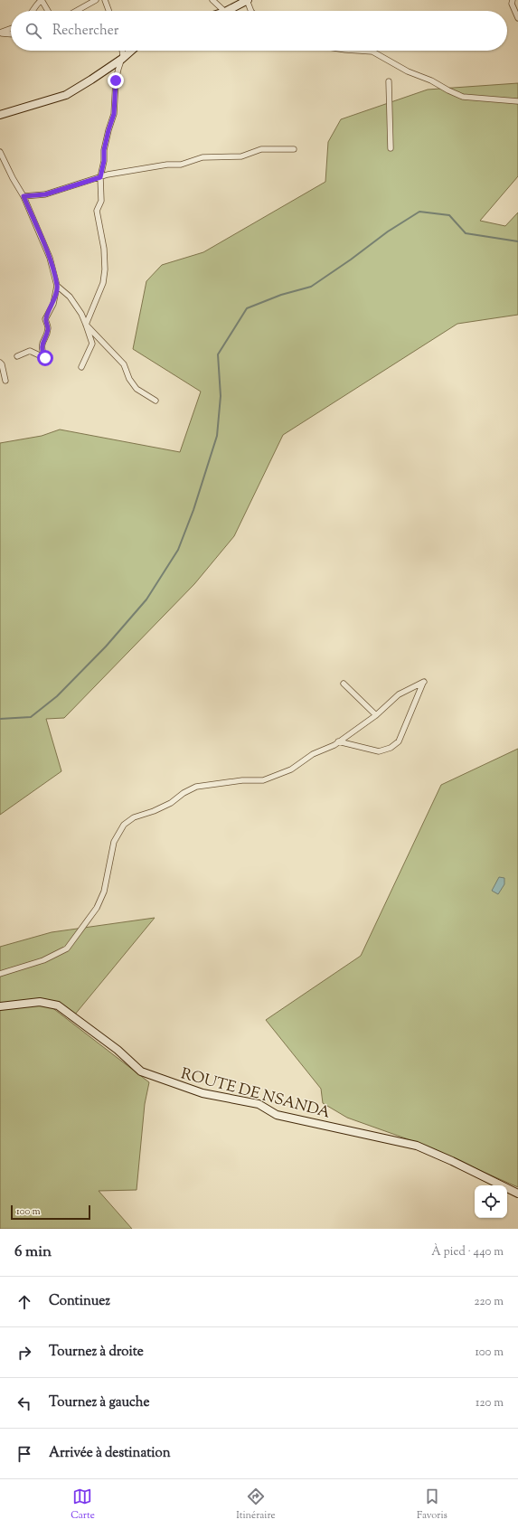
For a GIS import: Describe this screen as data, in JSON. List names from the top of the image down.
{
  "streets": {
    "street": ["ROUTE DE NSANDA"]
  },
  "scale_bar": "100 m",
  "page": {
    "search": "Rechercher",
    "scale": "100 m",
    "heading": ["6 min", "À pied · 440 m"],
    "list": [
      ["Continuez", "220 m"],
      ["Tournez à droite", "100 m"],
      ["Tournez à gauche", "120 m"],
      "Arrivée à destination"
    ],
    "nav": ["Carte", "Itinéraire", "Favoris"]
  }
}
